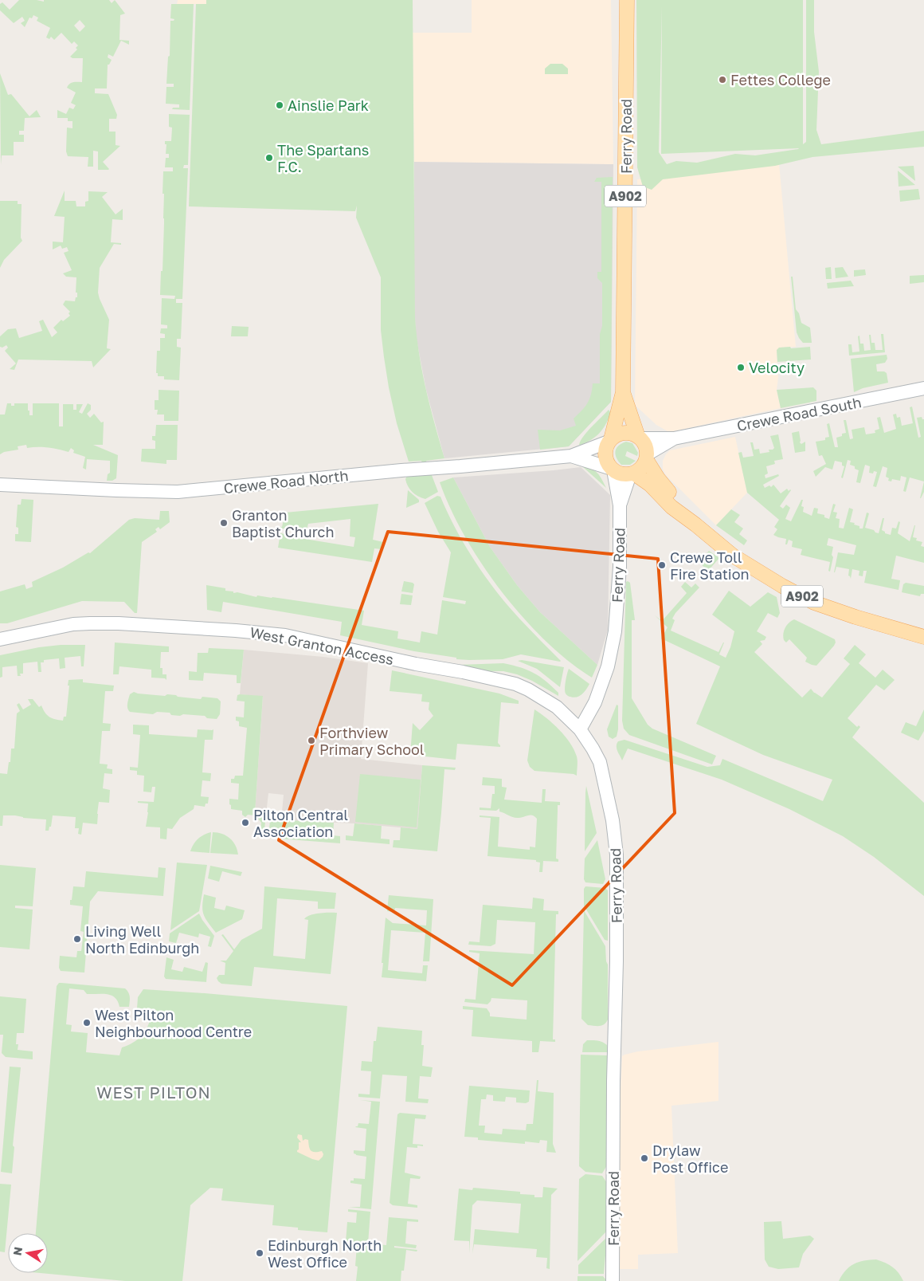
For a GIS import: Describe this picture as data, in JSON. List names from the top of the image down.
{
  "streets": {
    "main road": ["Ferry Road", "A902"],
    "street": ["Crewe Road South", "Crewe Road North", "West Granton Access"]
  },
  "crossings": [
    ["Ferry Road", "Crewe Road South"],
    ["Ferry Road", "Crewe Road North"],
    ["Ferry Road", "West Granton Access"],
    ["Crewe Road South", "Crewe Road North"]
  ],
  "districts": ["WEST PILTON"],
  "places": [
    "Fettes College",
    "Ainslie Park",
    "The Spartans F.C.",
    "Velocity",
    "Granton Baptist Church",
    "Crewe Toll Fire Station",
    "Forthview Primary School",
    "Pilton Central Association",
    "Living Well North Edinburgh",
    "West Pilton Neighbourhood Centre",
    "Drylaw Post Office",
    "Edinburgh North West Office"
  ],
  "north": "left"
}
